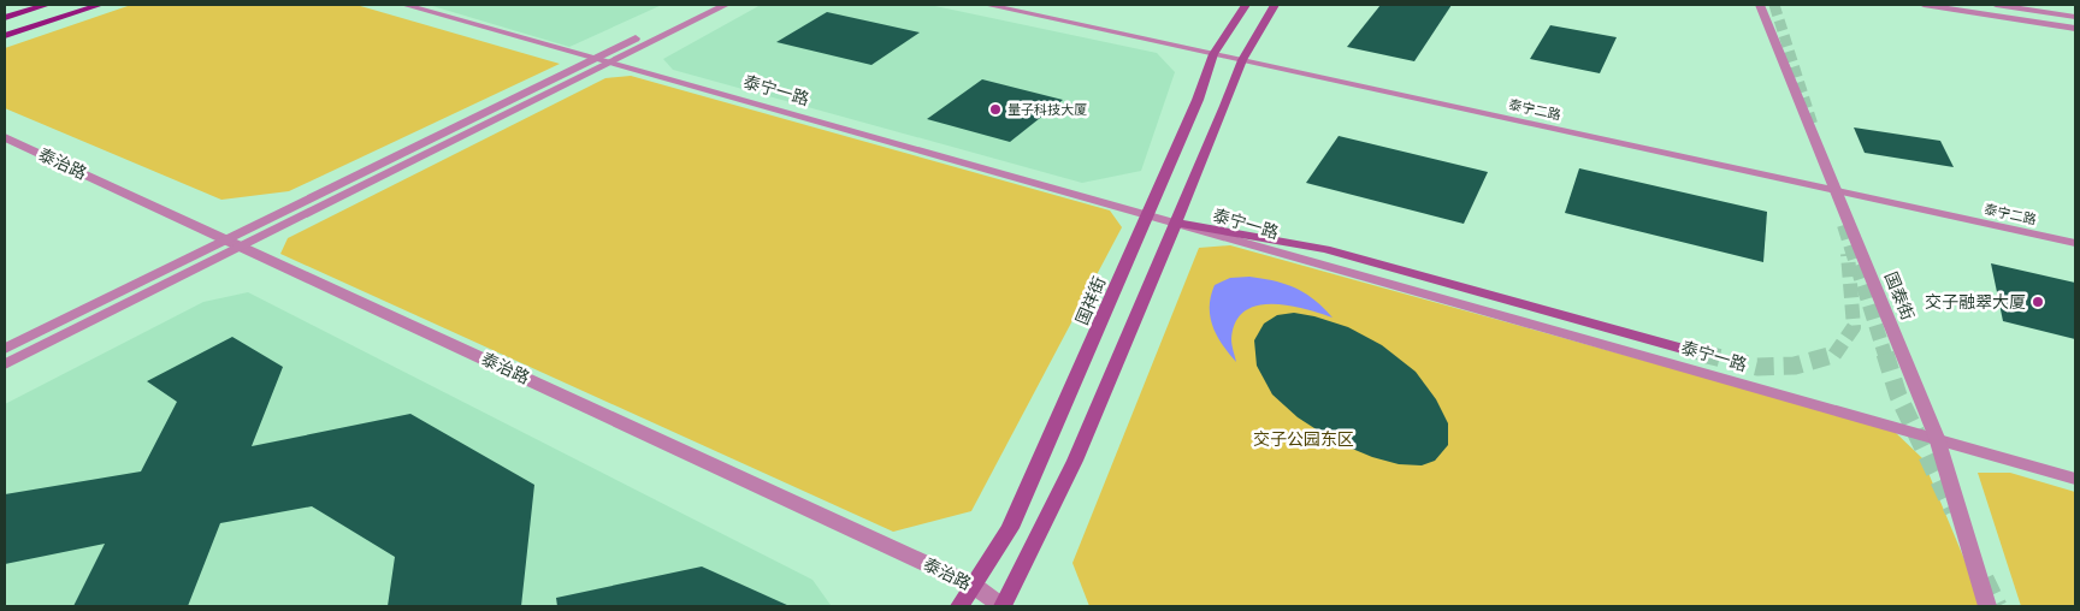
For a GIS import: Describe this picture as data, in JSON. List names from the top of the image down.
{
  "streets": {
    "main road": ["国祥街"],
    "street": [
      "泰宁一路",
      "泰宁二路",
      "泰治路",
      "国泰街"
    ]
  },
  "crossings": [
    ["泰宁一路", "国泰街"],
    ["泰宁一路", "国祥街"],
    ["泰宁二路", "国泰街"],
    ["泰宁二路", "国祥街"],
    ["泰治路", "国祥街"]
  ],
  "parks": ["交子公园东区"],
  "places": ["量子科技大厦", "交子融翠大厦"]
}
